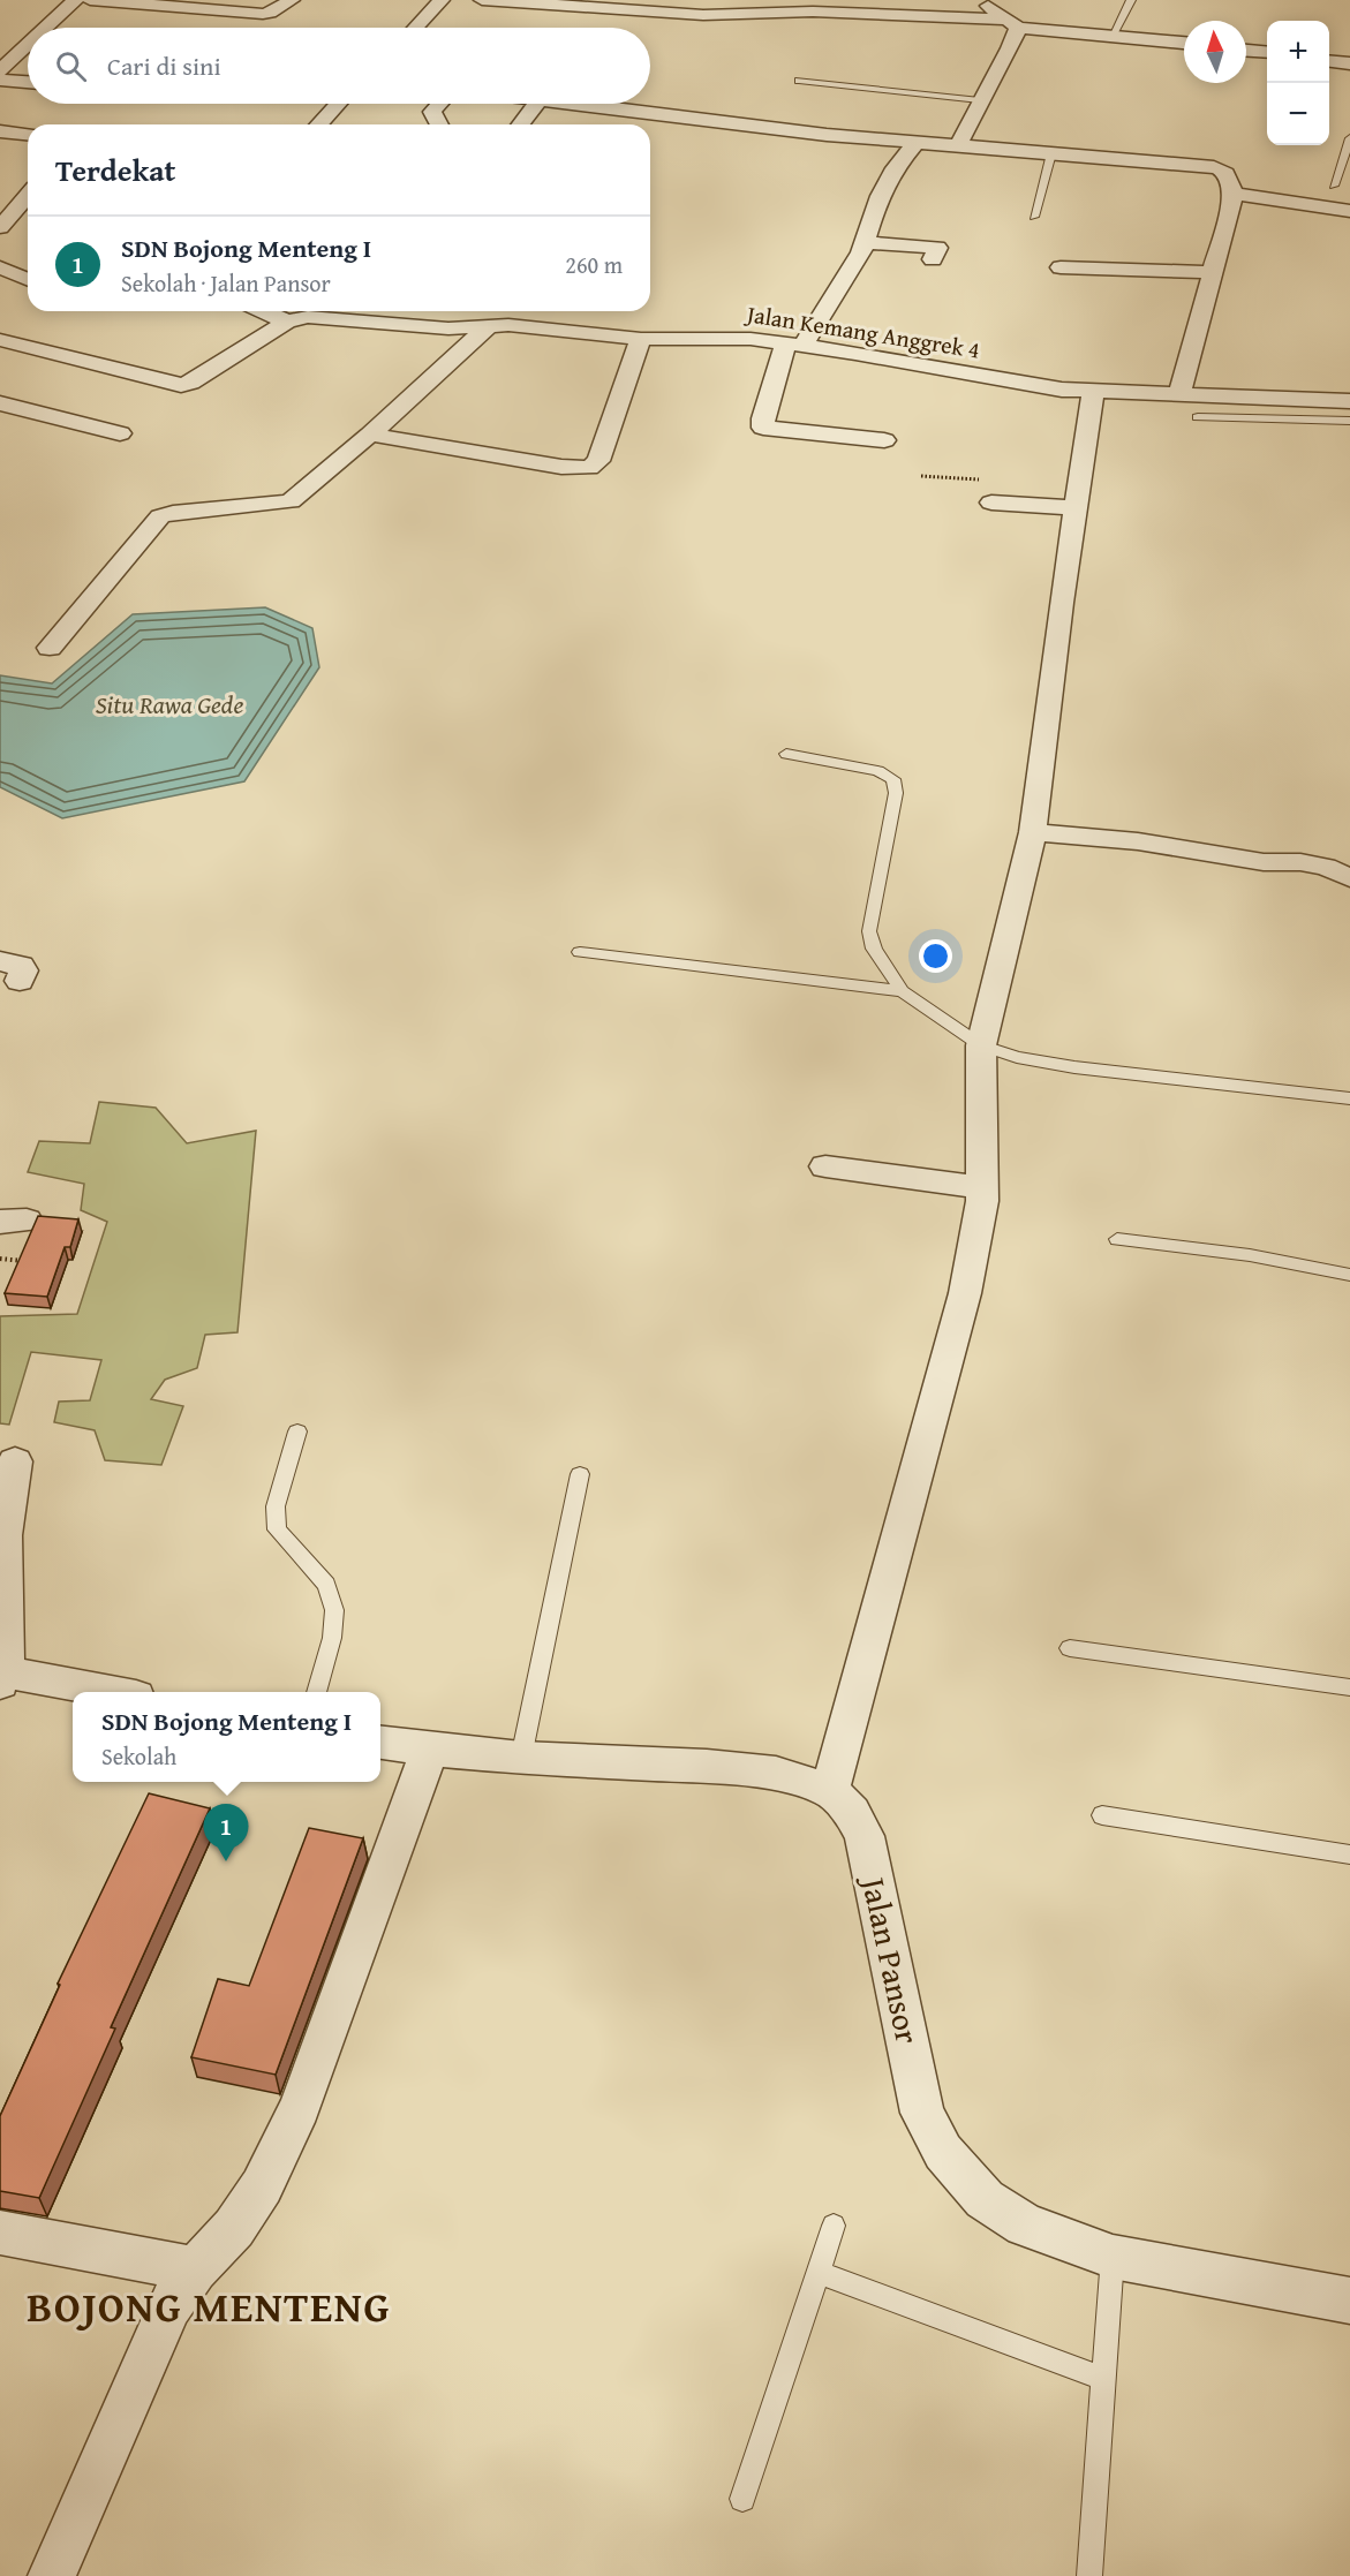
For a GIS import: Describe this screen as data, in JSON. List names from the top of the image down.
{
  "streets": {
    "street": ["Jalan Kemang Anggrek 4", "Jalan Pansor"]
  },
  "districts": ["BOJONG MENTENG"],
  "water": ["Situ Rawa Gede"],
  "north": "top",
  "page": {
    "map_buttons": ["+", "−"],
    "search": "Cari di sini",
    "heading": "Terdekat",
    "list": [
      {
        "mark": "1",
        "name": "SDN Bojong Menteng I",
        "note": "Sekolah · Jalan Pansor",
        "value": "260 m"
      }
    ],
    "popup": ["SDN Bojong Menteng I", "Sekolah"],
    "pins": "1"
  }
}
